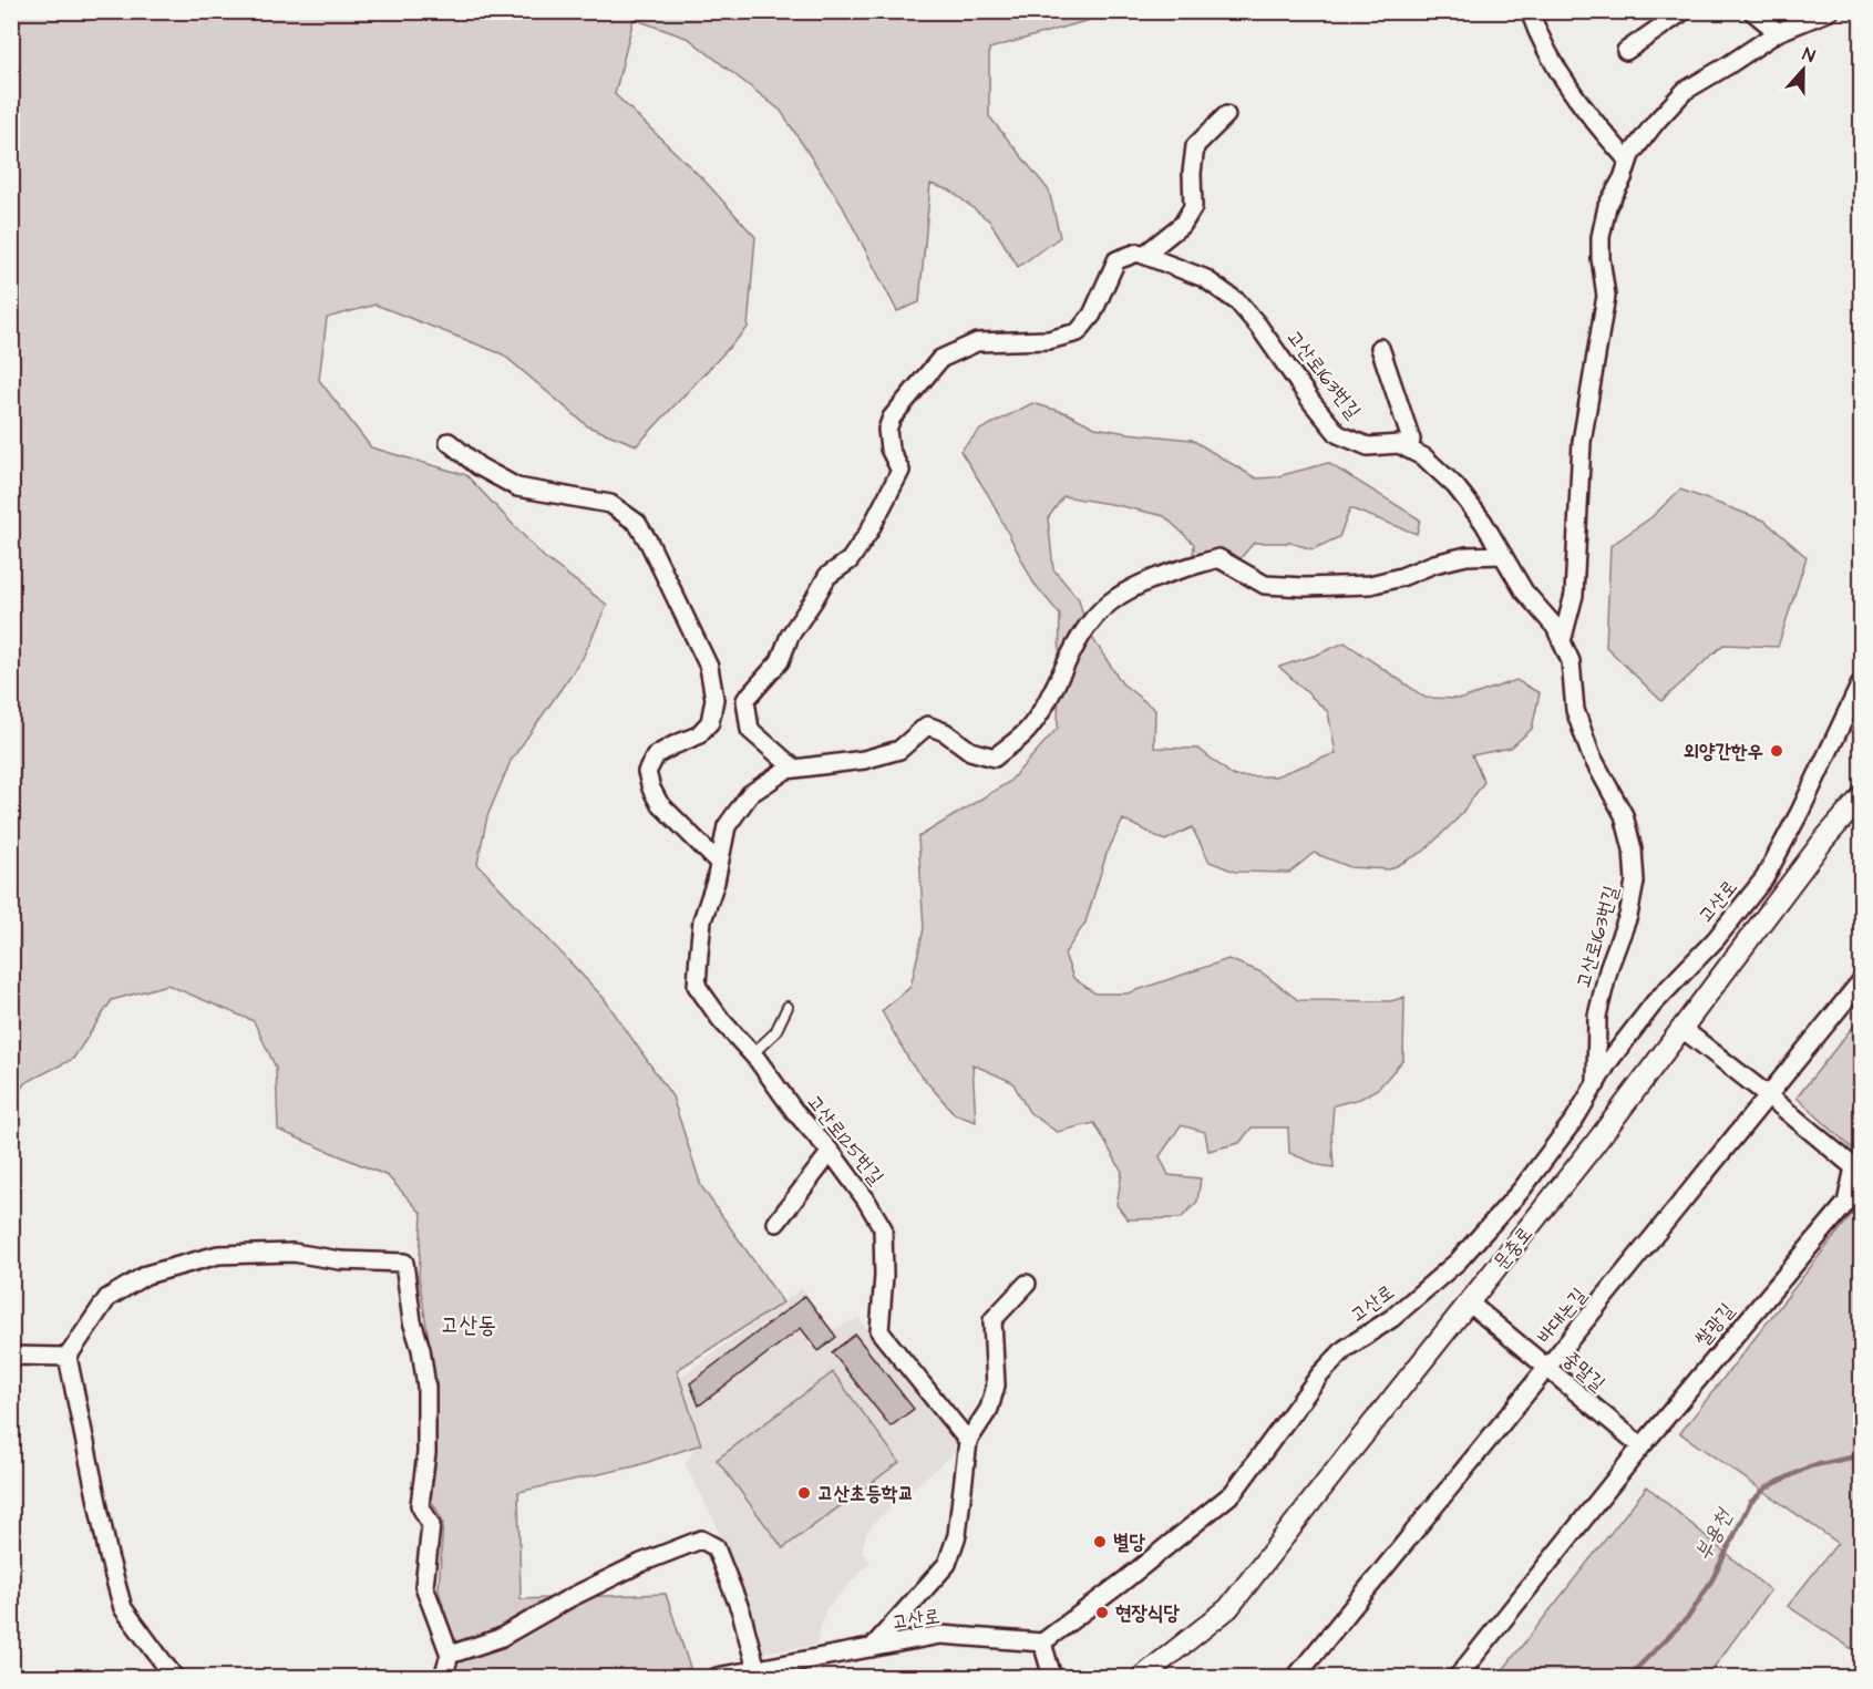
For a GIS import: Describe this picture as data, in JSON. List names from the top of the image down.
{
  "streets": {
    "street": [
      "고산로163번길",
      "고산로",
      "고산로125번길",
      "문충로",
      "바대논길",
      "쌀광길",
      "중말길"
    ]
  },
  "crossings": [
    ["고산로163번길", "고산로"],
    ["고산로163번길", "고산로125번길"],
    ["문충로", "쌀광길"],
    ["문충로", "중말길"],
    ["바대논길", "쌀광길"],
    ["바대논길", "중말길"],
    ["쌀광길", "중말길"]
  ],
  "districts": ["고산동"],
  "water": ["부용천"],
  "places": [
    "외양간한우",
    "고산초등학교",
    "별당",
    "현장식당"
  ],
  "north": "top"
}
